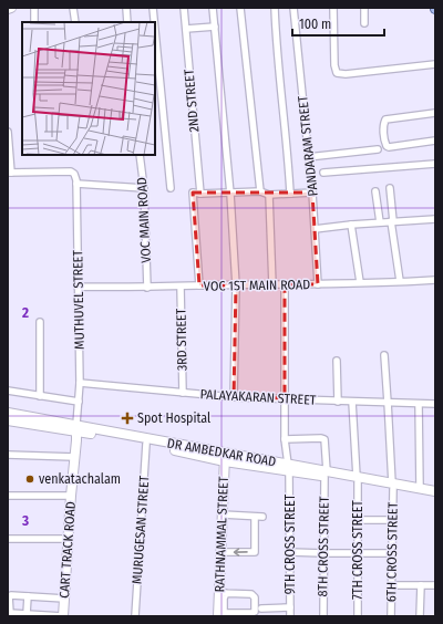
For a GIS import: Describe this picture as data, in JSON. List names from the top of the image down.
{
  "streets": {
    "main road": ["DR AMBEDKAR ROAD", "RATHNAMMAL STREET", "CART TRACK ROAD"],
    "street": [
      "2ND STREET",
      "PANDARAM STREET",
      "VOC MAIN ROAD",
      "VOC 1ST MAIN ROAD",
      "MUTHUVEL STREET",
      "3RD STREET",
      "PALAYAKARAN STREET",
      "MURUGESAN STREET",
      "9TH CROSS STREET",
      "8TH CROSS STREET",
      "7TH CROSS STREET",
      "6TH CROSS STREET"
    ]
  },
  "crossings": [
    ["PANDARAM STREET", "VOC 1ST MAIN ROAD"],
    ["VOC MAIN ROAD", "VOC 1ST MAIN ROAD"],
    ["VOC 1ST MAIN ROAD", "MUTHUVEL STREET"],
    ["VOC 1ST MAIN ROAD", "3RD STREET"],
    ["VOC 1ST MAIN ROAD", "9TH CROSS STREET"],
    ["MUTHUVEL STREET", "PALAYAKARAN STREET"],
    ["MUTHUVEL STREET", "DR AMBEDKAR ROAD"],
    ["MUTHUVEL STREET", "CART TRACK ROAD"],
    ["3RD STREET", "PALAYAKARAN STREET"],
    ["PALAYAKARAN STREET", "9TH CROSS STREET"],
    ["PALAYAKARAN STREET", "7TH CROSS STREET"],
    ["PALAYAKARAN STREET", "6TH CROSS STREET"],
    ["DR AMBEDKAR ROAD", "MURUGESAN STREET"],
    ["DR AMBEDKAR ROAD", "RATHNAMMAL STREET"],
    ["DR AMBEDKAR ROAD", "9TH CROSS STREET"],
    ["DR AMBEDKAR ROAD", "8TH CROSS STREET"],
    ["DR AMBEDKAR ROAD", "CART TRACK ROAD"],
    ["DR AMBEDKAR ROAD", "7TH CROSS STREET"],
    ["DR AMBEDKAR ROAD", "6TH CROSS STREET"],
    ["9TH CROSS STREET", "8TH CROSS STREET"]
  ],
  "places": {
    "health": ["Spot Hospital"],
    "other": ["venkatachalam"]
  },
  "scale_bar": "100 m",
  "grid": {
    "rows": ["2", "3"]
  }
}
